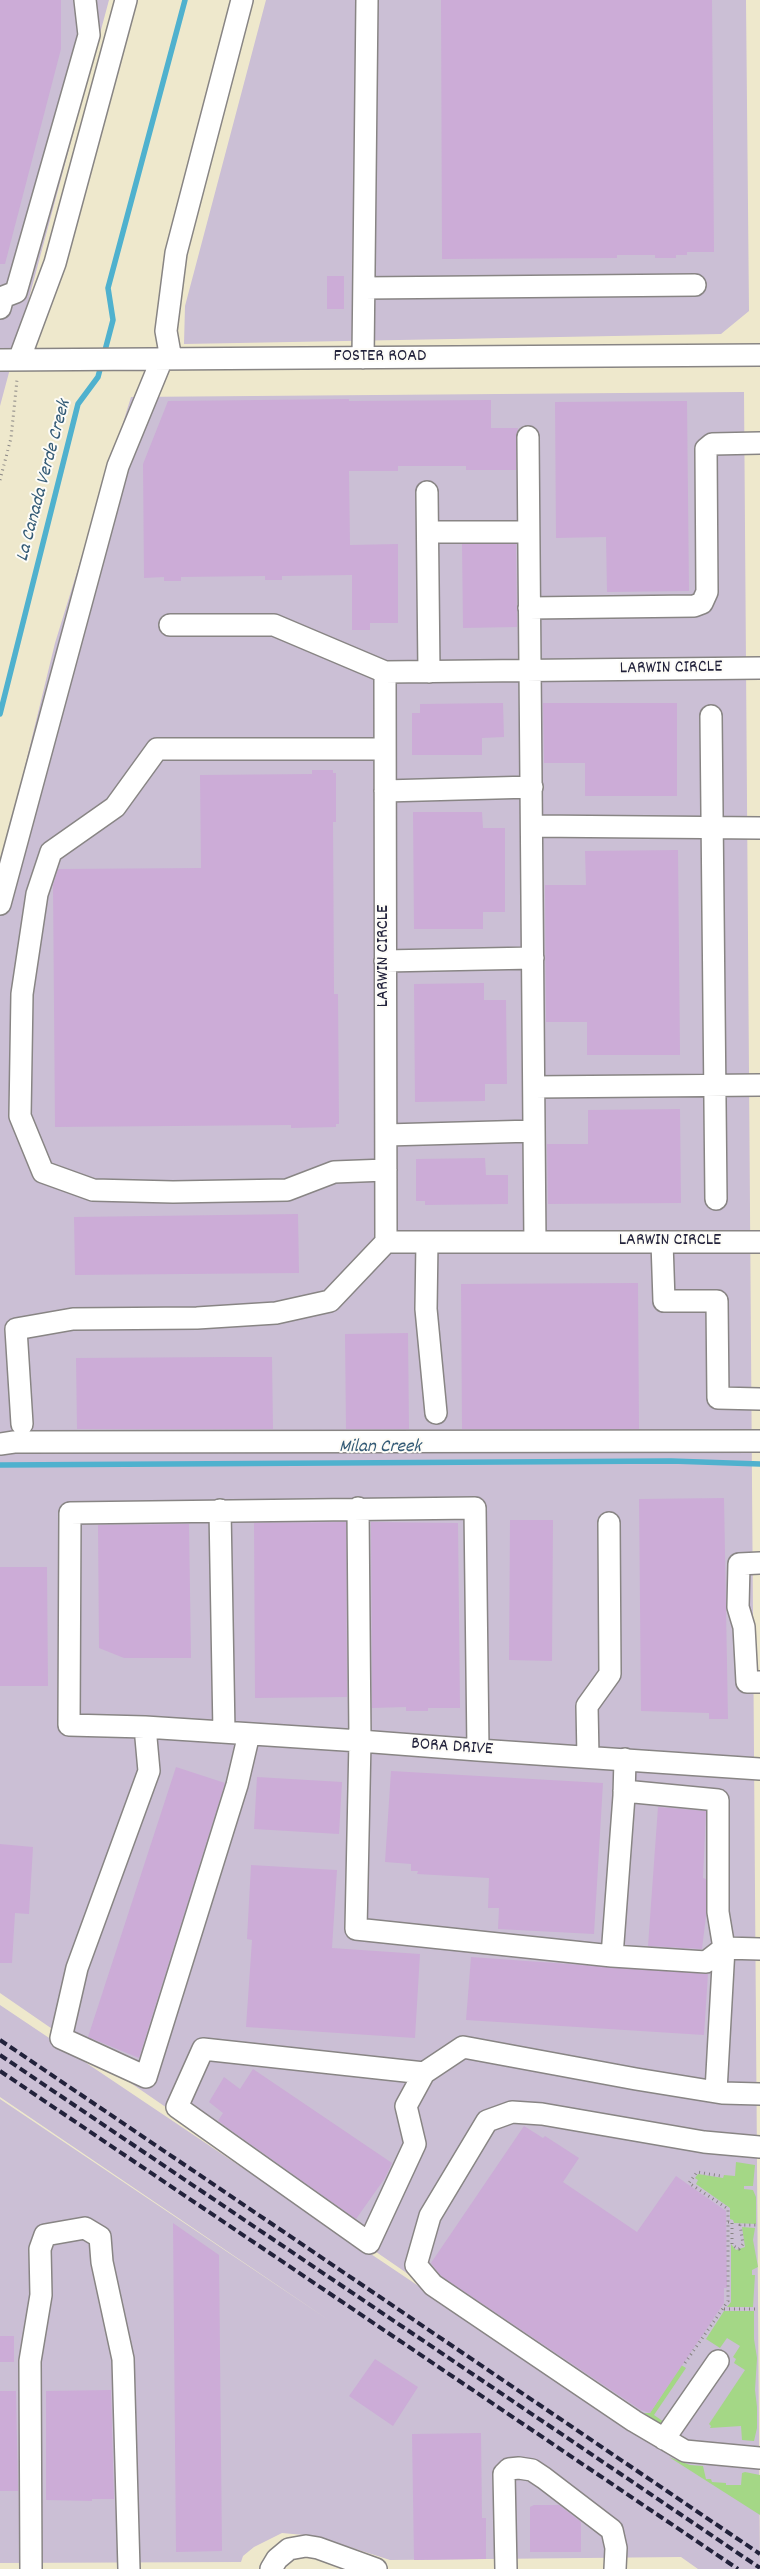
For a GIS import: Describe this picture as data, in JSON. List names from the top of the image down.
{
  "streets": {
    "street": ["FOSTER ROAD", "LARWIN CIRCLE", "BORA DRIVE"]
  },
  "water": ["La Canada Verde Creek", "Milan Creek"]
}
